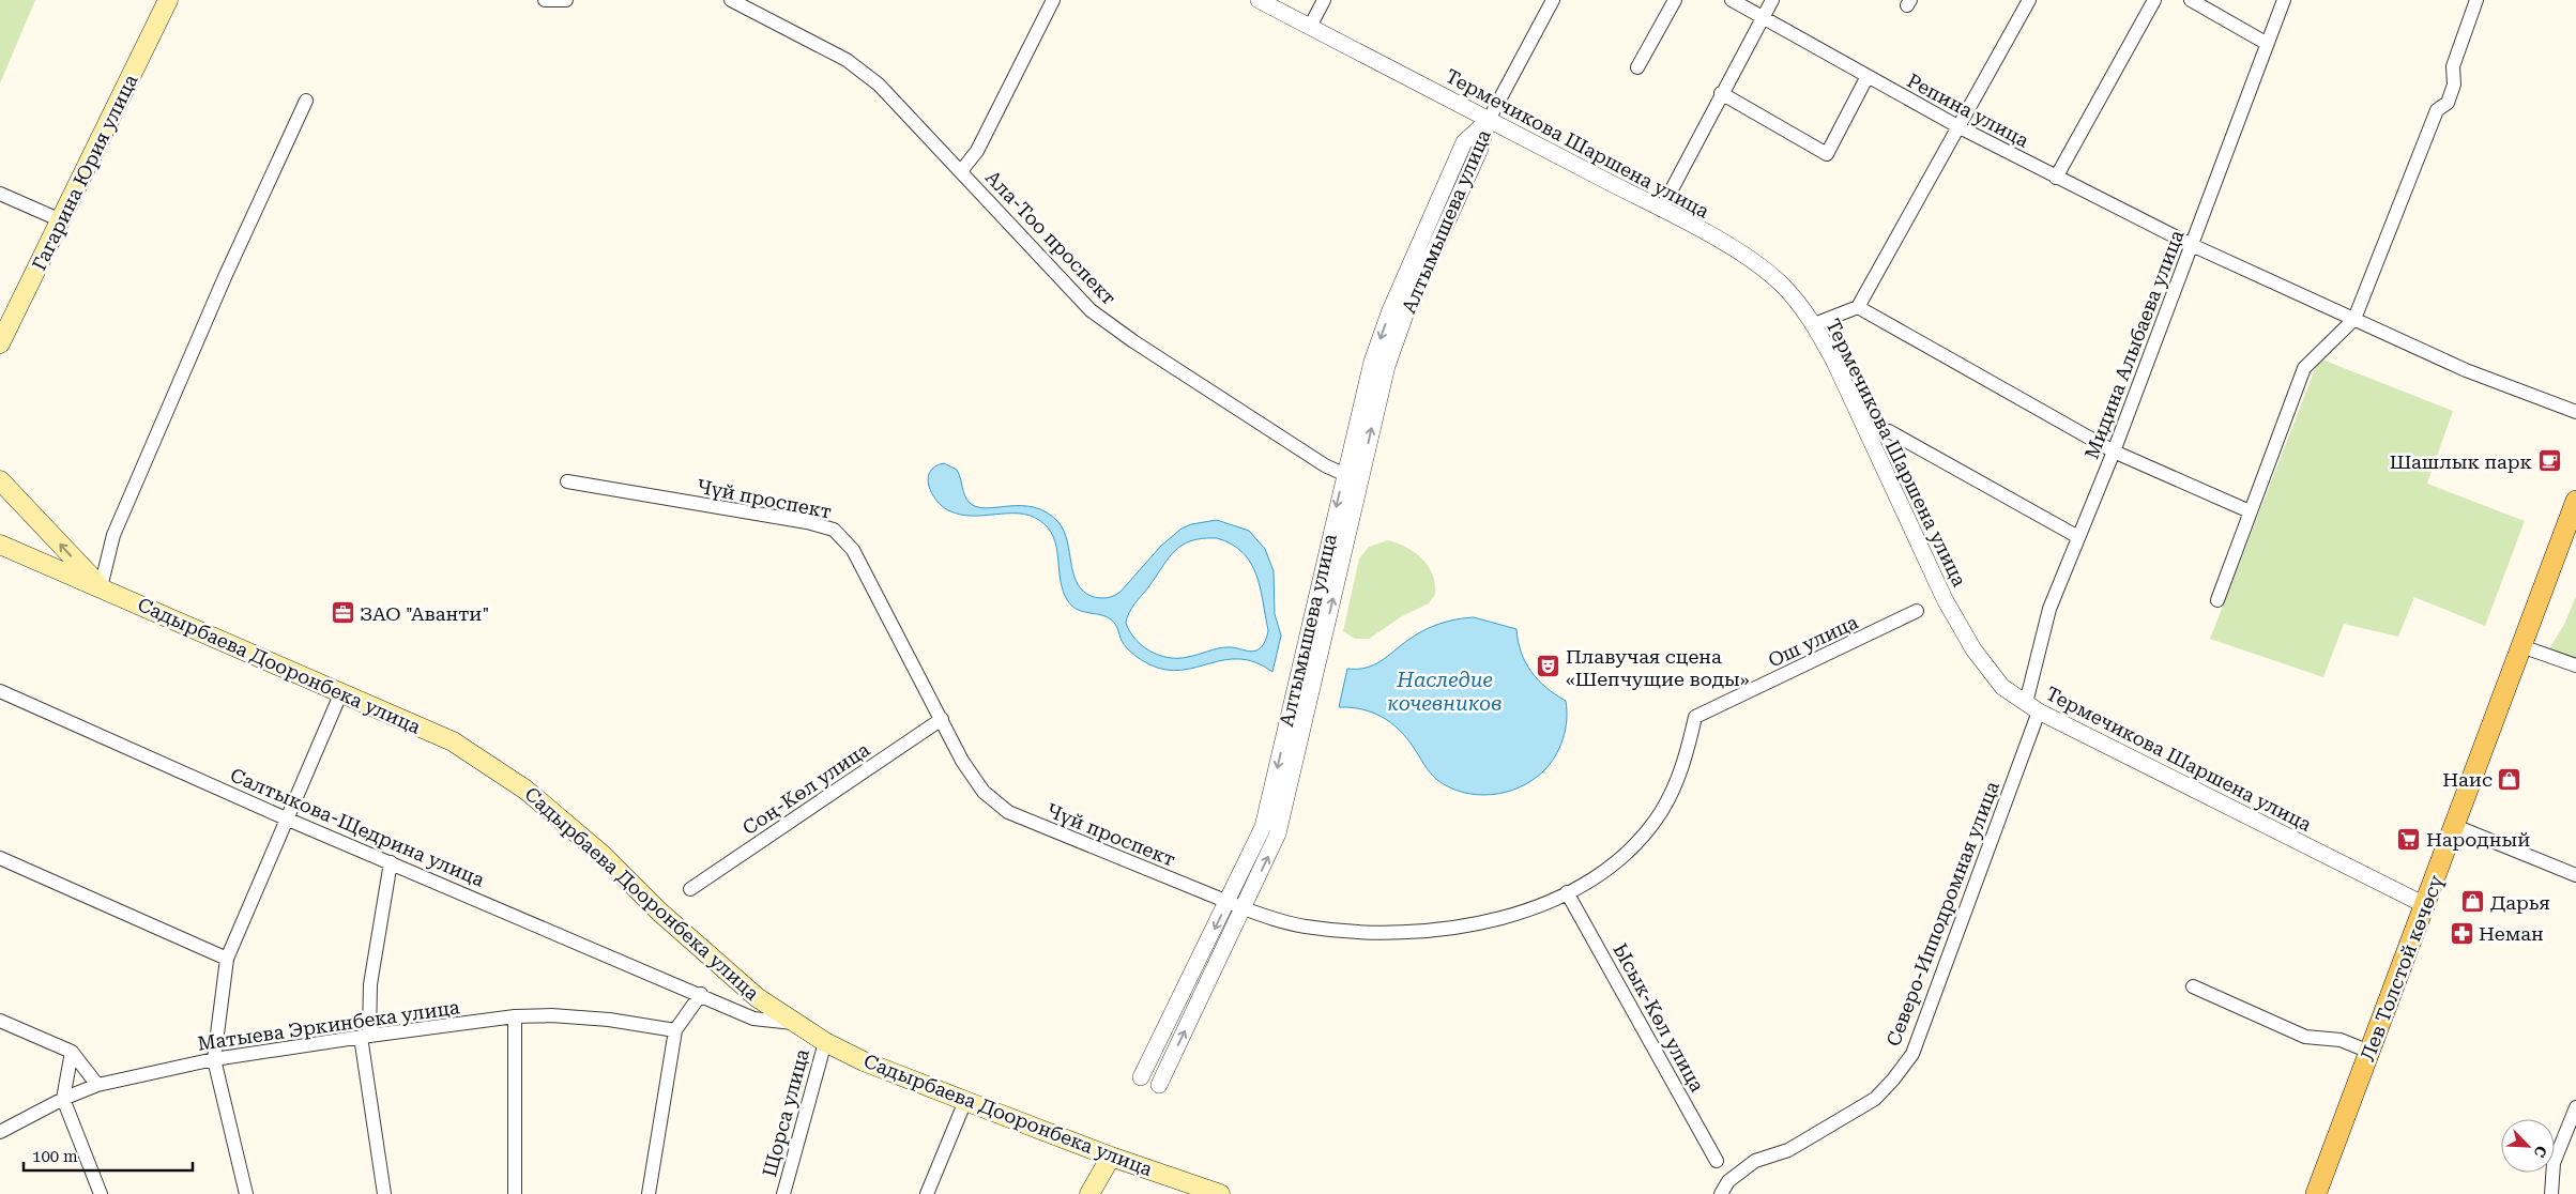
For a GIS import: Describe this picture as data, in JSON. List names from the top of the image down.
{
  "streets": {
    "main road": ["Гагарина Юрия улица", "Садырбаева Дооронбека улица", "Лев Толстой көчөсү"],
    "street": [
      "Репина улица",
      "Термечикова Шаршена улица",
      "Алтымышева улица",
      "Ала-Тоо проспект",
      "Мидина Алыбаева улица",
      "Чүй проспект",
      "Ош улица",
      "Соң-Көл улица",
      "Салтыкова-Щедрина улица",
      "Северо-Ипподромная улица",
      "Ысык-Көл улица",
      "Матыева Эркинбека улица",
      "Щорса улица"
    ]
  },
  "crossings": [
    ["Репина улица", "Мидина Алыбаева улица"],
    ["Термечикова Шаршена улица", "Алтымышева улица"],
    ["Термечикова Шаршена улица", "Мидина Алыбаева улица"],
    ["Термечикова Шаршена улица", "Северо-Ипподромная улица"],
    ["Термечикова Шаршена улица", "Лев Толстой көчөсү"],
    ["Алтымышева улица", "Ала-Тоо проспект"],
    ["Алтымышева улица", "Чүй проспект"],
    ["Мидина Алыбаева улица", "Северо-Ипподромная улица"],
    ["Чүй проспект", "Ош улица"],
    ["Чүй проспект", "Соң-Көл улица"],
    ["Чүй проспект", "Ысык-Көл улица"],
    ["Садырбаева Дооронбека улица", "Салтыкова-Щедрина улица"],
    ["Садырбаева Дооронбека улица", "Щорса улица"]
  ],
  "water": ["Наследие кочевников"],
  "places": {
    "cafe": ["Шашлык парк"],
    "office": ["ЗАО \"Аванти\""],
    "theatre": ["Плавучая сцена «Шепчущие воды»"],
    "shop": ["Наис", "Дарья"],
    "supermarket": ["Народный"],
    "pharmacy": ["Неман"]
  },
  "scale_bar": "100 m",
  "north": "bottom right"
}
